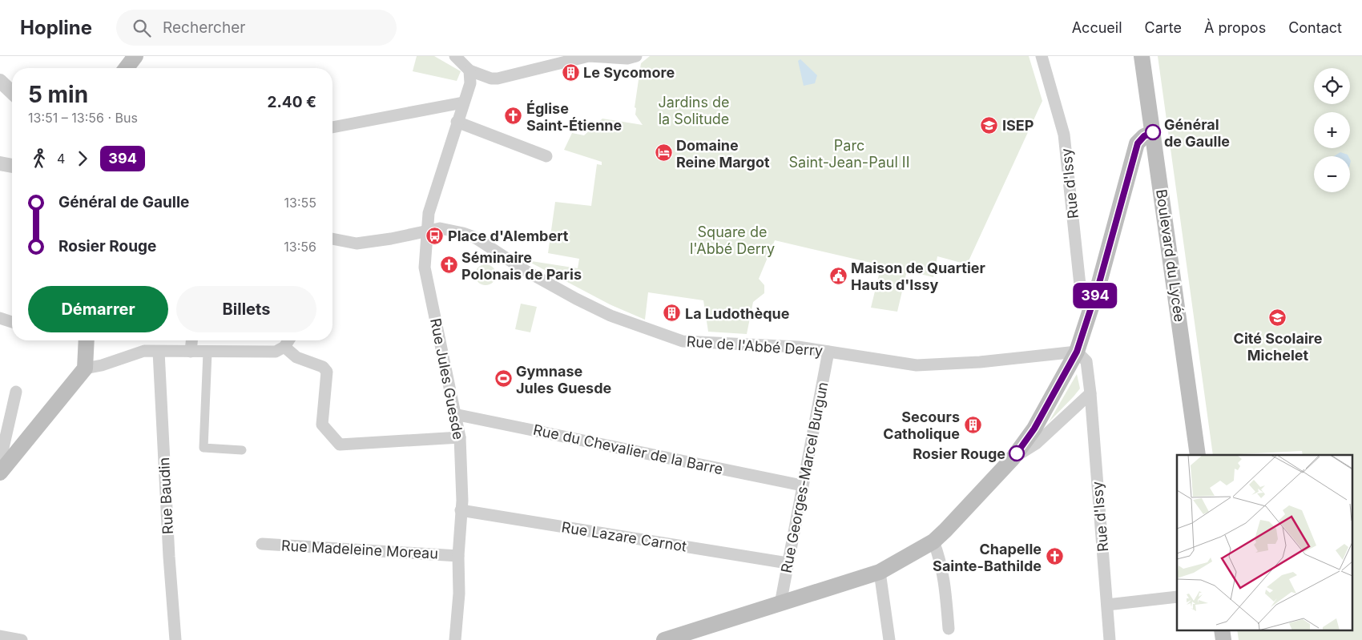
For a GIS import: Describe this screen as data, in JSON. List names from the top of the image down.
{
  "streets": {
    "main road": ["Boulevard du Lycée"],
    "street": [
      "Rue d'Issy",
      "Rue de l'Abbé Derry",
      "Rue Jules Guesde",
      "Rue du Chevalier de la Barre",
      "Rue Georges-Marcel Burgun",
      "Rue Baudin",
      "Rue Lazare Carnot",
      "Rue Madeleine Moreau"
    ]
  },
  "crossings": [
    ["Rue d'Issy", "Rue de l'Abbé Derry"],
    ["Rue de l'Abbé Derry", "Rue Jules Guesde"],
    ["Rue de l'Abbé Derry", "Rue Georges-Marcel Burgun"],
    ["Rue Jules Guesde", "Rue du Chevalier de la Barre"],
    ["Rue Jules Guesde", "Rue Lazare Carnot"],
    ["Rue Jules Guesde", "Rue Madeleine Moreau"],
    ["Rue du Chevalier de la Barre", "Rue Georges-Marcel Burgun"],
    ["Rue Georges-Marcel Burgun", "Rue Lazare Carnot"]
  ],
  "parks": ["Jardins de la Solitude", "Parc Saint-Jean-Paul II", "Square de l'Abbé Derry"],
  "places": {
    "building": ["Le Sycomore", "La Ludothèque", "Secours Catholique"],
    "church": ["Église Saint-Étienne", "Séminaire Polonais de Paris", "Chapelle Sainte-Bathilde"],
    "school or university": ["ISEP", "Cité Scolaire Michelet"],
    "other": ["Général de Gaulle", "Rosier Rouge"],
    "hotel": ["Domaine Reine Margot"],
    "bus stop": ["Place d'Alembert"],
    "public building": ["Maison de Quartier Hauts d'Issy"],
    "sports": ["Gymnase Jules Guesde"]
  },
  "lines": ["bus line 394"],
  "page": {
    "header": "Hopline",
    "search": "Rechercher",
    "nav": [
      "Accueil",
      "Carte",
      "À propos",
      "Contact"
    ],
    "on_map": "394",
    "map_buttons": ["+", "−"],
    "heading": ["5 min", "13:51 – 13:56 · Bus", "2.40 €"],
    "legs": ["4", "394"],
    "list": [
      {
        "name": "Général de Gaulle",
        "value": "13:55"
      },
      {
        "name": "Rosier Rouge",
        "value": "13:56"
      }
    ],
    "buttons": ["Démarrer", "Billets"]
  }
}
